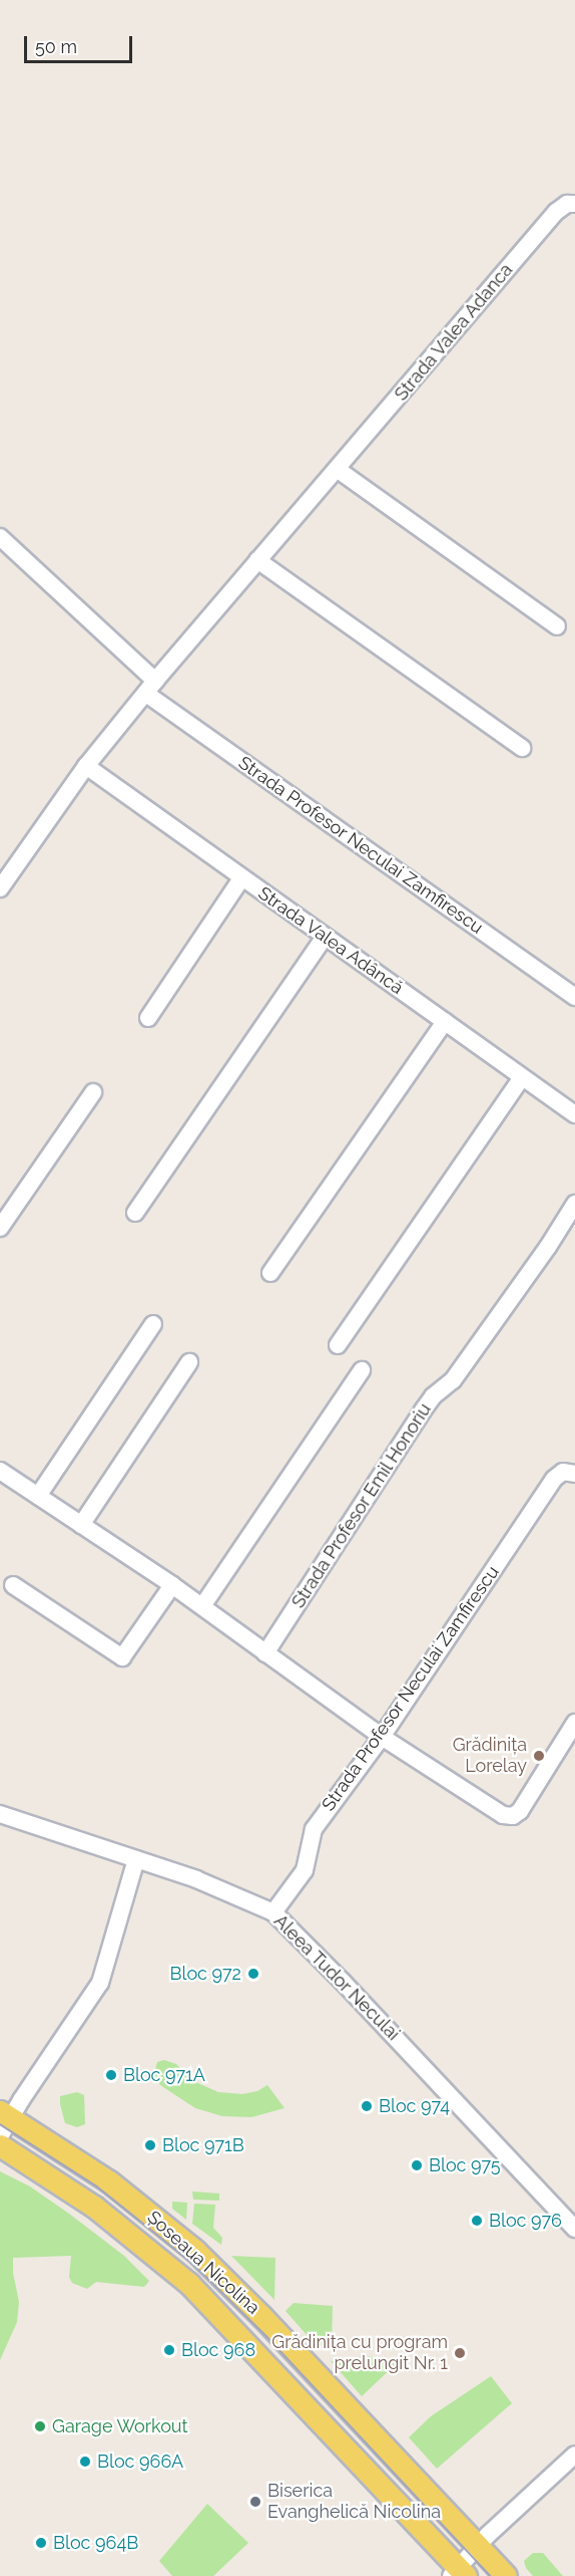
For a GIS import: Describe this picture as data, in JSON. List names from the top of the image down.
{
  "streets": {
    "main road": ["Șoseaua Nicolina"],
    "street": [
      "Strada Valea Adanca",
      "Strada Profesor Neculai Zamfirescu",
      "Strada Valea Adâncă",
      "Strada Profesor Emil Honoriu",
      "Aleea Tudor Neculai"
    ]
  },
  "crossings": [
    ["Strada Valea Adanca", "Strada Profesor Neculai Zamfirescu"],
    ["Strada Valea Adanca", "Strada Valea Adâncă"],
    ["Strada Profesor Neculai Zamfirescu", "Aleea Tudor Neculai"]
  ],
  "places": [
    "Grădinița Lorelay",
    "Bloc 972",
    "Bloc 971A",
    "Bloc 974",
    "Bloc 971B",
    "Bloc 975",
    "Bloc 976",
    "Bloc 968",
    "Grădinița cu program prelungit Nr. 1",
    "Garage Workout",
    "Bloc 966A",
    "Biserica Evanghelică Nicolina",
    "Bloc 964B"
  ],
  "scale_bar": "50 m"
}
